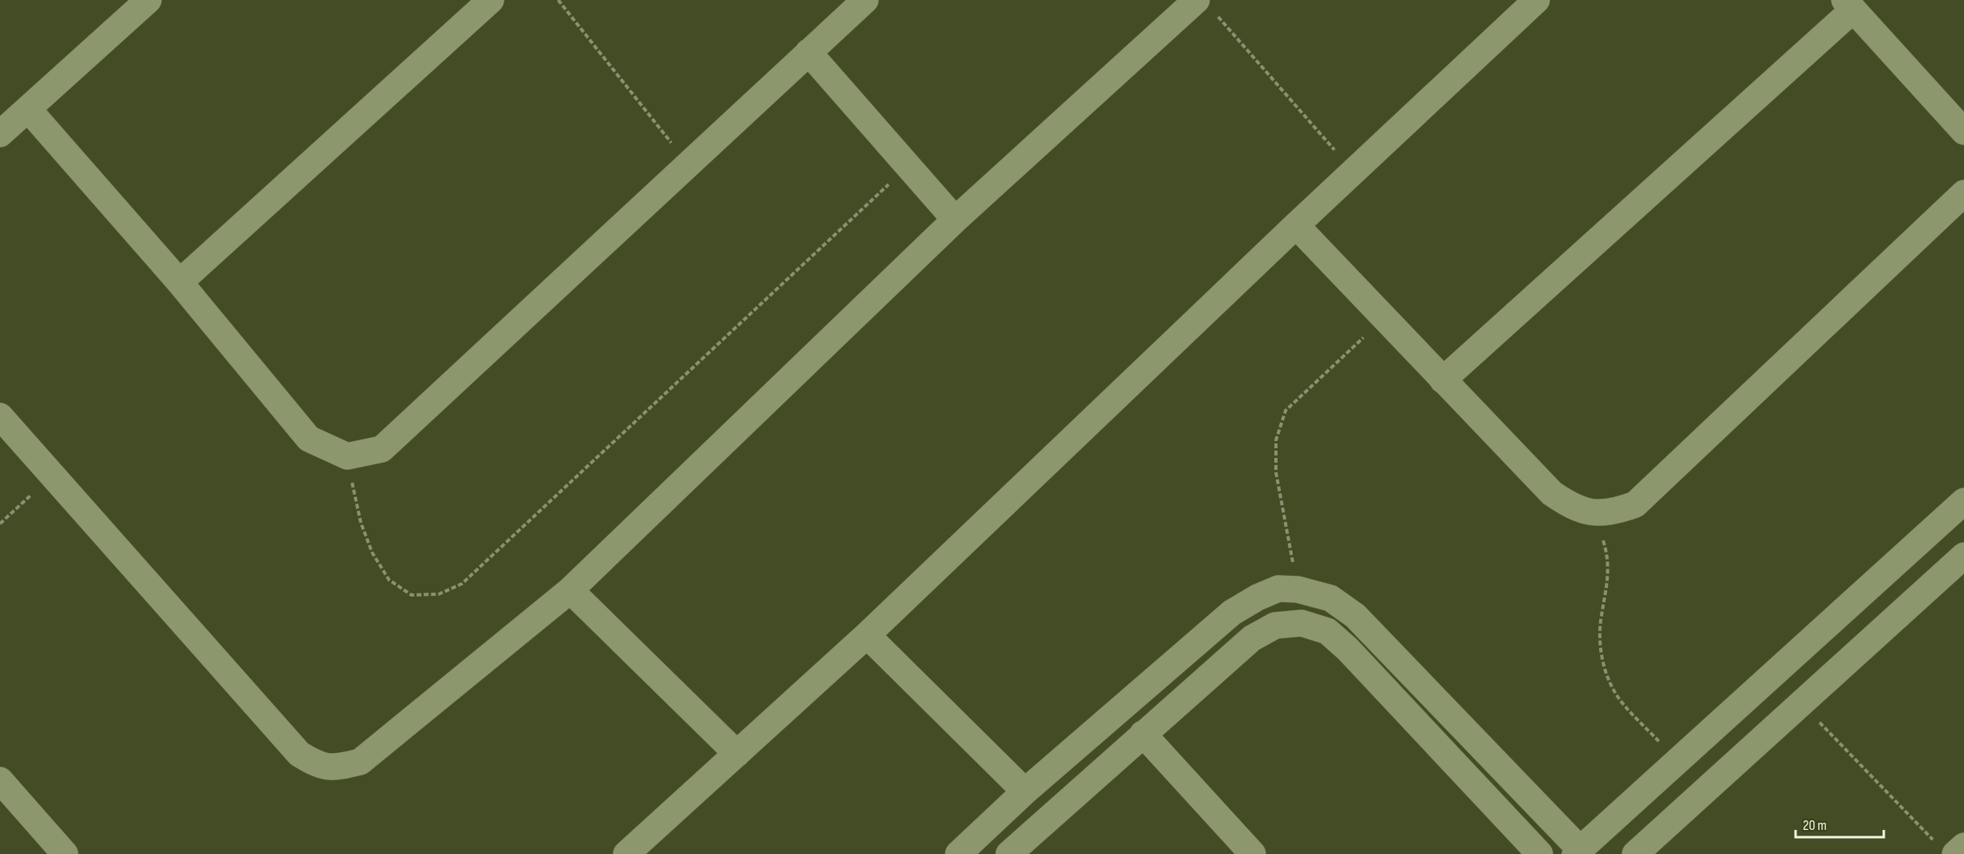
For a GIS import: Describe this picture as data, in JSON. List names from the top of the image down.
{
  "scale_bar": "20 m"
}
